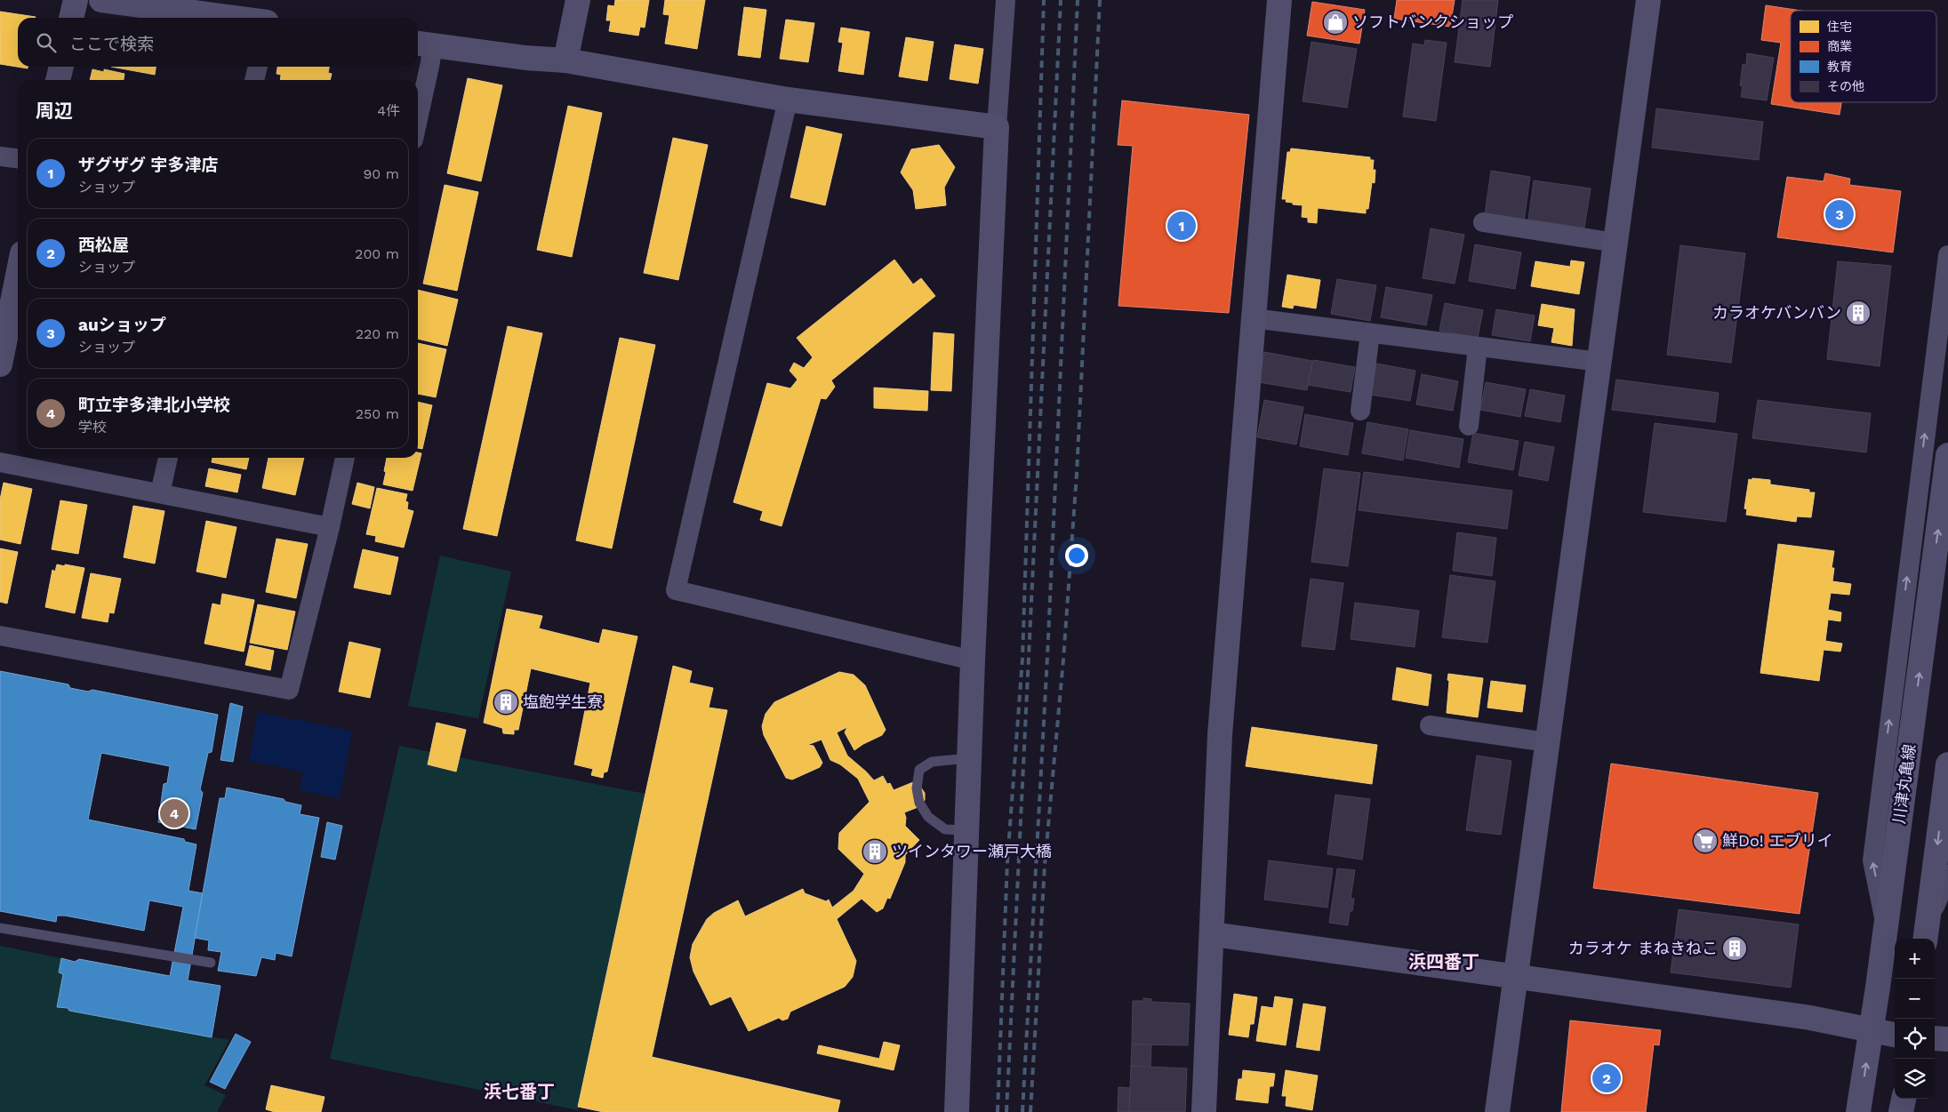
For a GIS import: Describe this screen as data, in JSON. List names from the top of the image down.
{
  "streets": {
    "street": ["川津丸亀線"]
  },
  "districts": ["浜四番丁", "浜七番丁"],
  "places": {
    "shop": ["ソフトバンクショップ"],
    "building": [
      "カラオケバンバン",
      "塩飽学生寮",
      "ツインタワー瀬戸大橋",
      "カラオケ まねきねこ"
    ],
    "supermarket": ["鮮Do! エブリイ"]
  },
  "legend": [
    "住宅",
    "商業",
    "教育",
    "その他"
  ],
  "page": {
    "search": "ここで検索",
    "heading": ["周辺", "4件"],
    "list": [
      {
        "mark": "1",
        "name": "ザグザグ 宇多津店",
        "note": "ショップ",
        "value": "90 m"
      },
      {
        "mark": "2",
        "name": "西松屋",
        "note": "ショップ",
        "value": "200 m"
      },
      {
        "mark": "3",
        "name": "auショップ",
        "note": "ショップ",
        "value": "220 m"
      },
      {
        "mark": "4",
        "name": "町立宇多津北小学校",
        "note": "学校",
        "value": "250 m"
      }
    ],
    "pins": [
      "3",
      "1",
      "4",
      "2"
    ],
    "map_buttons": ["+", "−"]
  }
}
